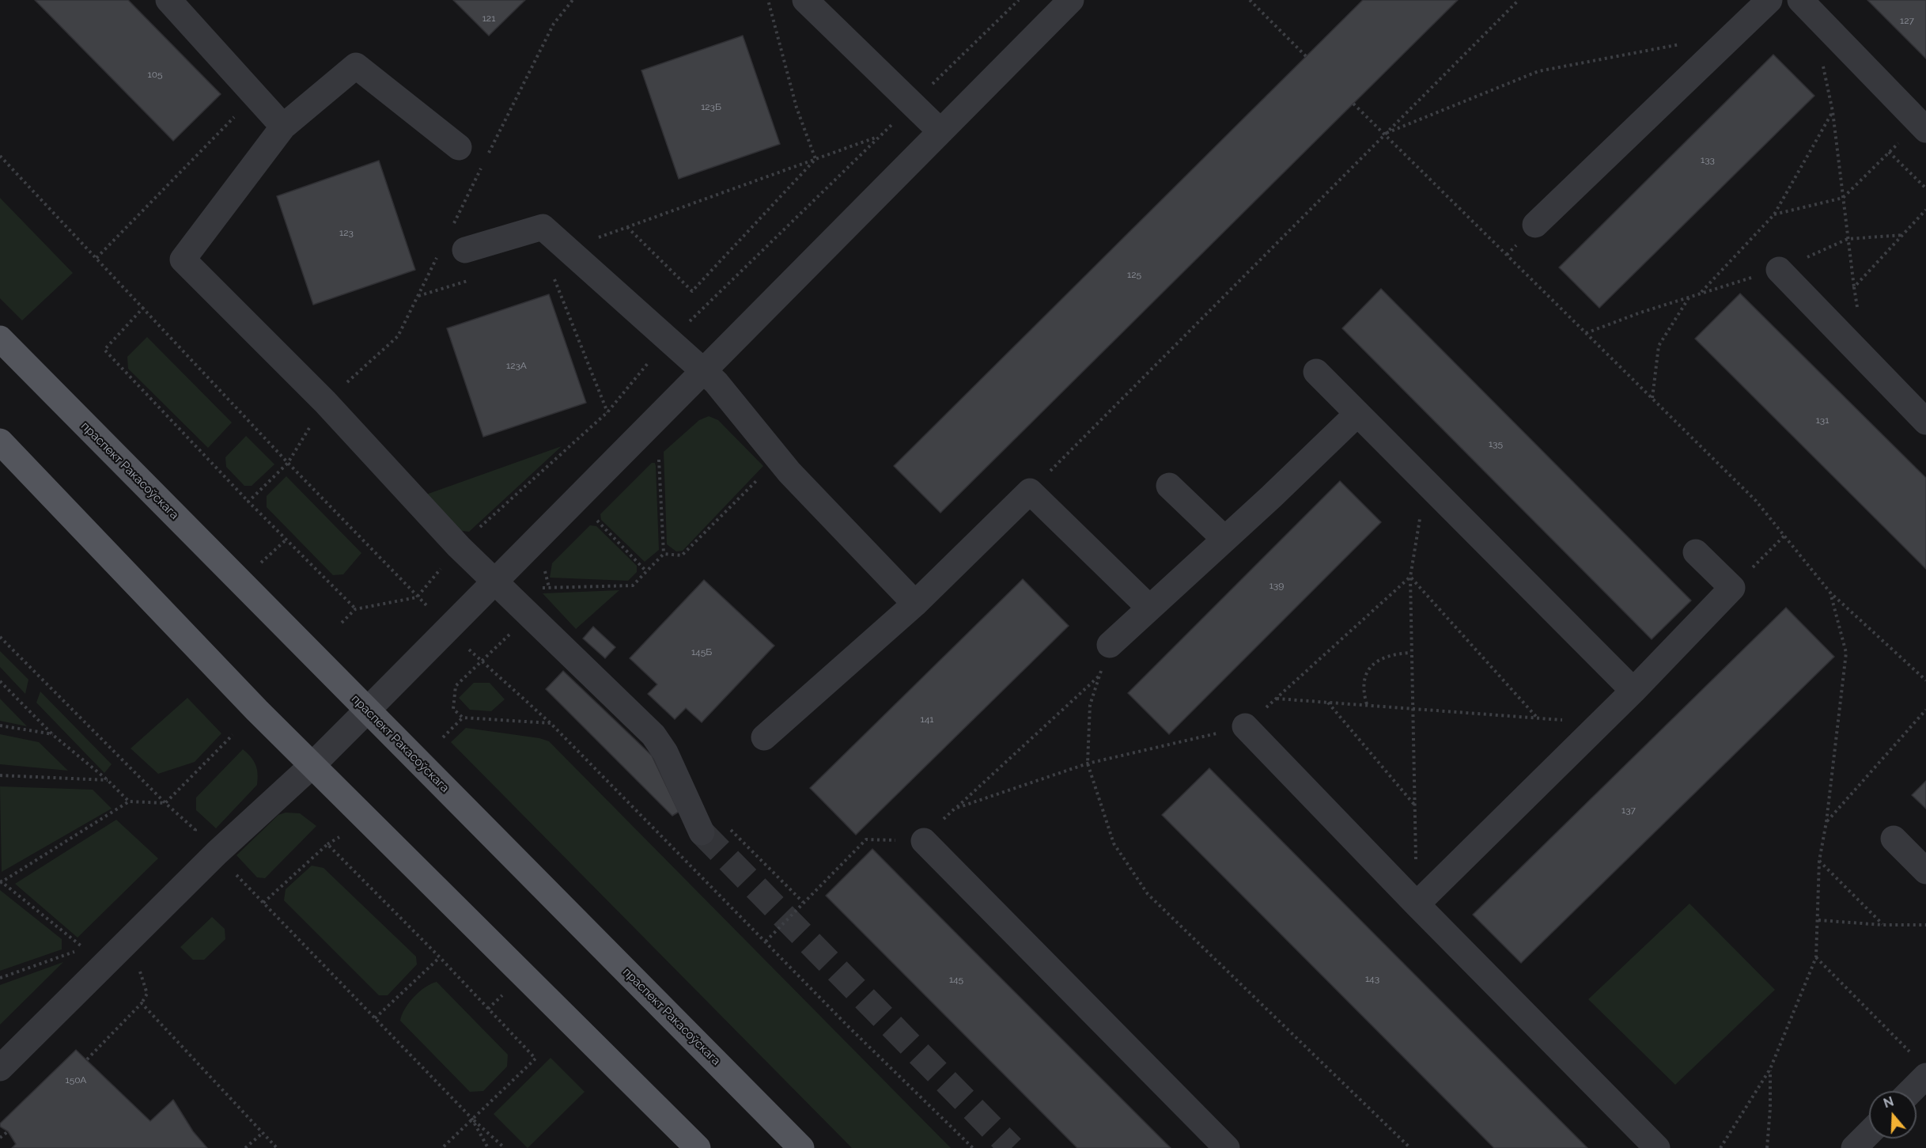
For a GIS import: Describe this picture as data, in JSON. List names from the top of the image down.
{
  "streets": {
    "main road": ["праспект Ракасоўскага"]
  },
  "house_numbers": [
    "121",
    "127",
    "105",
    "123Б",
    "133",
    "123",
    "125",
    "123А",
    "131",
    "135",
    "139",
    "145Б",
    "141",
    "137",
    "143",
    "145",
    "150А"
  ],
  "north": "top"
}
